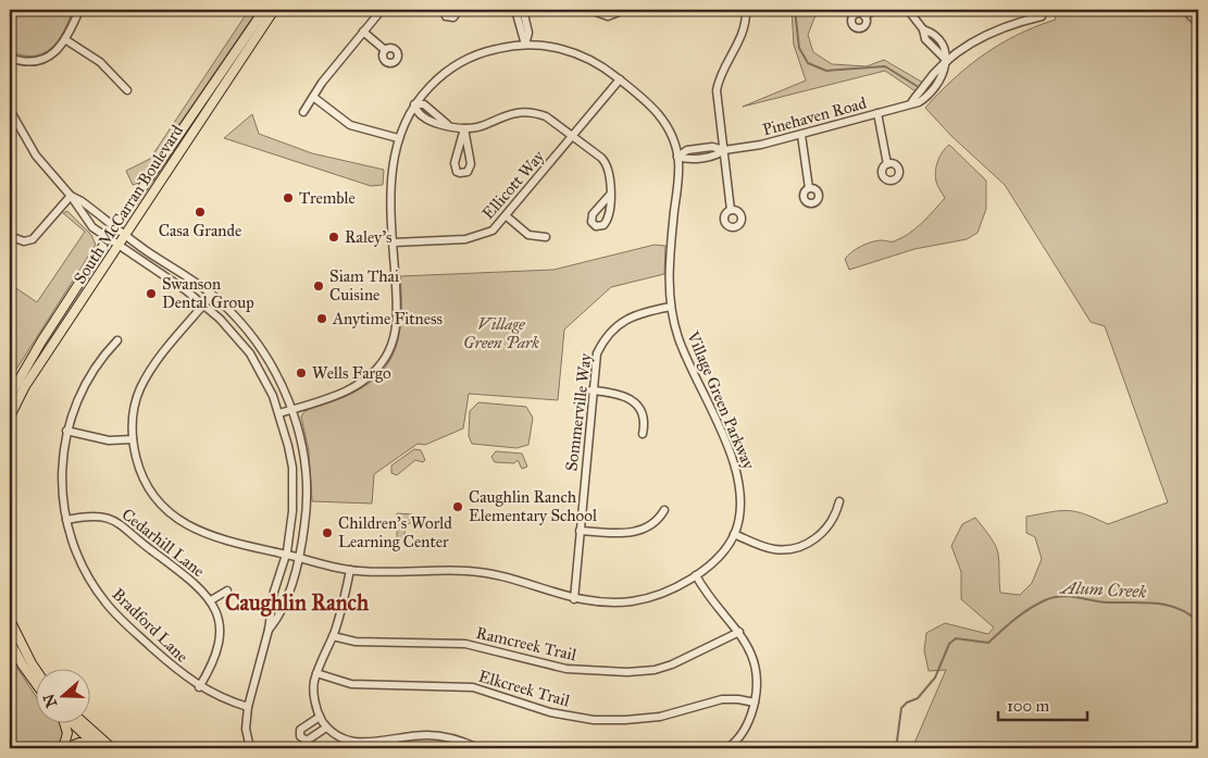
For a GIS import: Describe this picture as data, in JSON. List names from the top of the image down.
{
  "streets": {
    "main road": ["South McCarran Boulevard"],
    "street": [
      "Pinehaven Road",
      "Ellicott Way",
      "Village Green Parkway",
      "Sommerville Way",
      "Cedarhill Lane",
      "Bradford Lane",
      "Ramcreek Trail",
      "Elkcreek Trail"
    ]
  },
  "crossings": [
    ["Pinehaven Road", "Village Green Parkway"],
    ["Ellicott Way", "Village Green Parkway"],
    ["Village Green Parkway", "Sommerville Way"],
    ["Cedarhill Lane", "Bradford Lane"]
  ],
  "districts": ["Caughlin Ranch"],
  "water": ["Alum Creek"],
  "parks": ["Village Green Park"],
  "places": [
    "Tremble",
    "Casa Grande",
    "Raley's",
    "Siam Thai Cuisine",
    "Swanson Dental Group",
    "Anytime Fitness",
    "Wells Fargo",
    "Caughlin Ranch Elementary School",
    "Children's World Learning Center"
  ],
  "scale_bar": "100 m",
  "north": "left"
}
